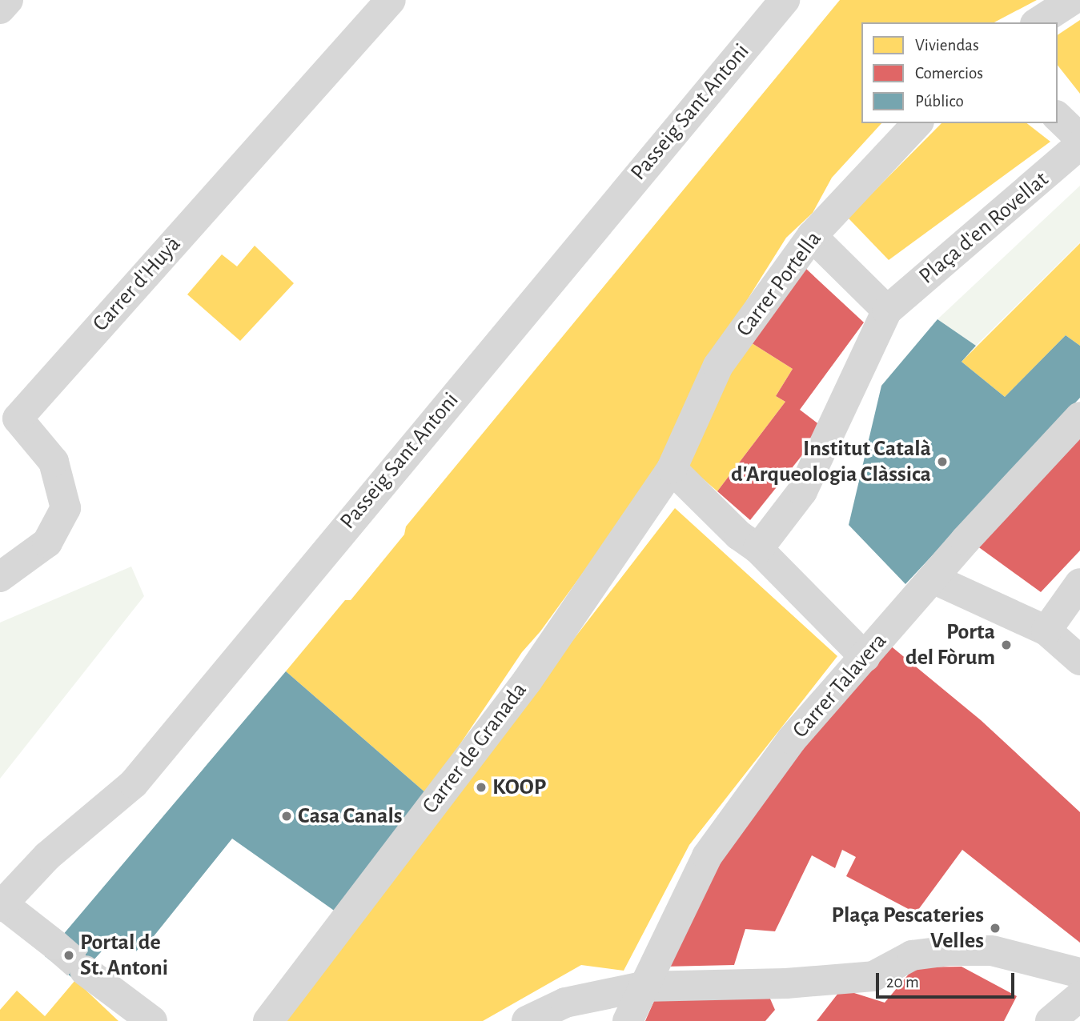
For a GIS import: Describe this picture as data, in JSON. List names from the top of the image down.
{
  "streets": {
    "street": [
      "Passeig Sant Antoni",
      "Plaça d'en Rovellat",
      "Carrer d'Huyà",
      "Carrer Portella",
      "Carrer Talavera",
      "Carrer de Granada"
    ]
  },
  "crossings": [
    ["Carrer Portella", "Carrer de Granada"]
  ],
  "places": [
    "Institut Català d'Arqueologia Clàssica",
    "Porta del Fòrum",
    "KOOP",
    "Casa Canals",
    "Plaça Pescateries Velles",
    "Portal de St. Antoni"
  ],
  "legend": ["Viviendas", "Comercios", "Público"],
  "scale_bar": "20 m"
}
